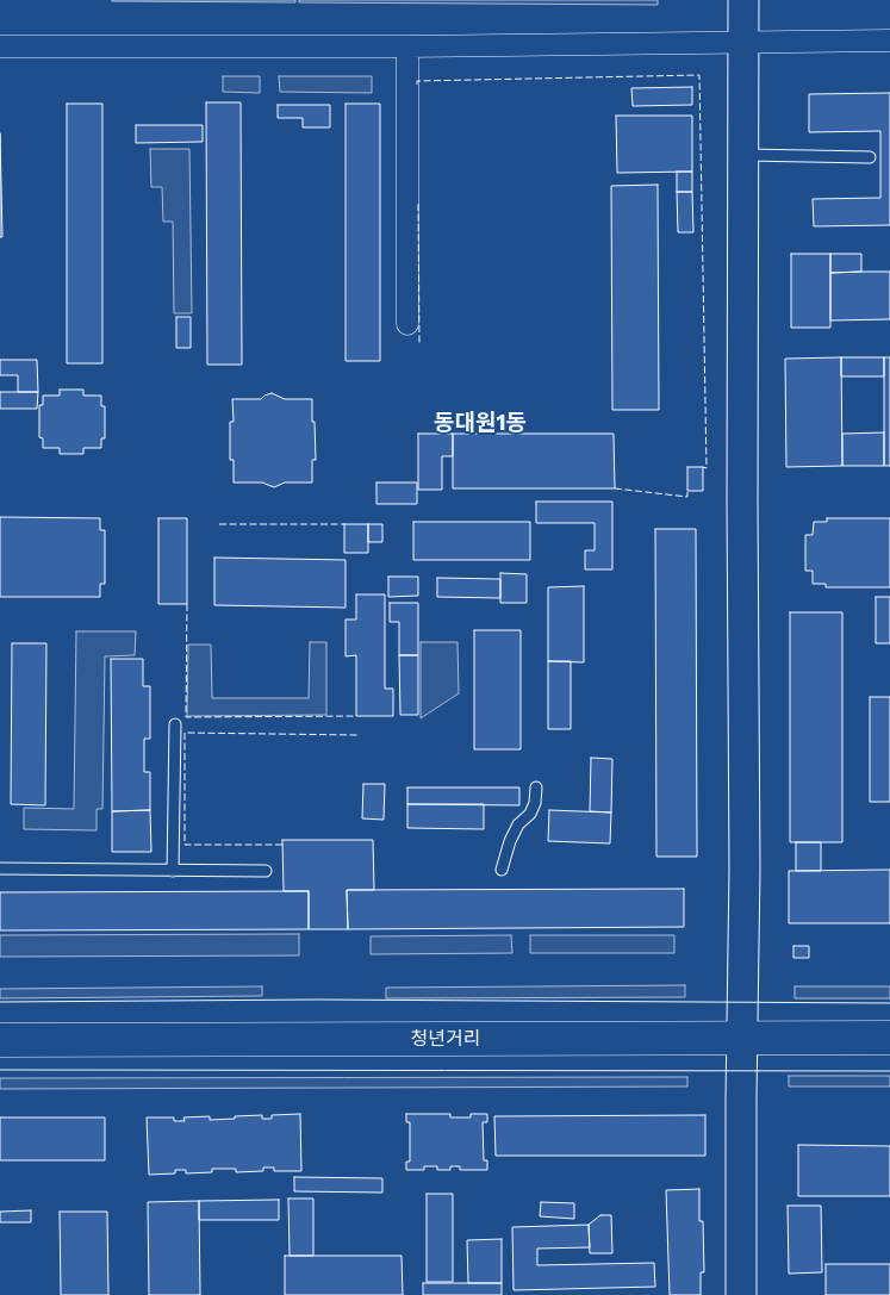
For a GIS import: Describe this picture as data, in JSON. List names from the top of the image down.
{
  "streets": {
    "main road": ["청년거리"]
  },
  "districts": ["동대원1동"]
}
